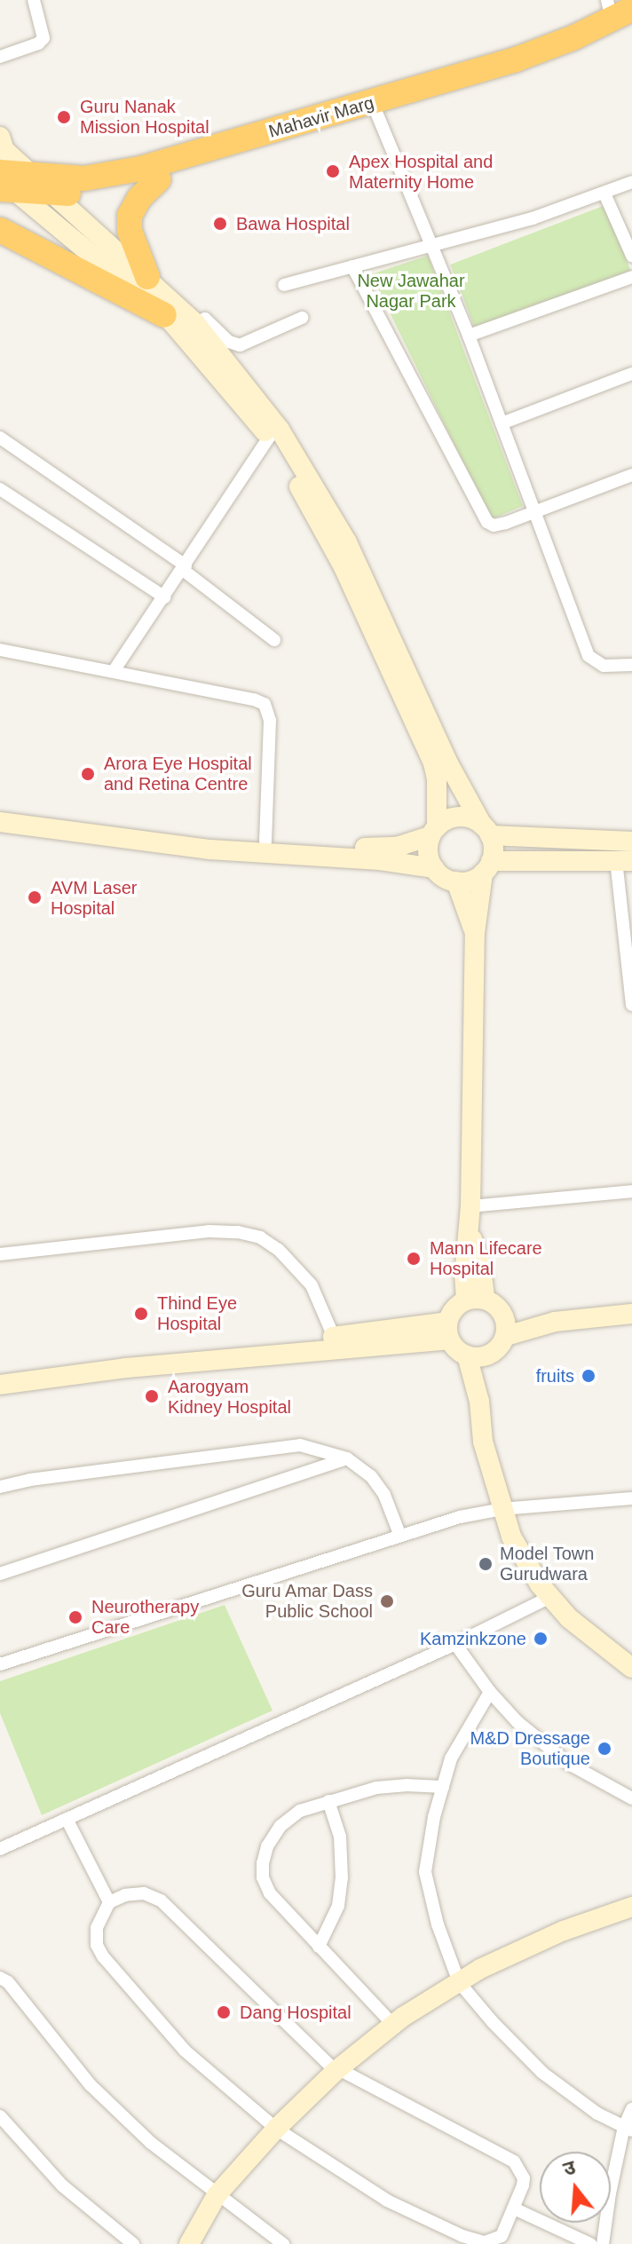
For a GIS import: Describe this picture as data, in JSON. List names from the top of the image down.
{
  "streets": {
    "highway": ["Mahavir Marg"]
  },
  "parks": ["New Jawahar Nagar Park"],
  "places": [
    "Guru Nanak Mission Hospital",
    "Apex Hospital and Maternity Home",
    "Bawa Hospital",
    "Arora Eye Hospital and Retina Centre",
    "AVM Laser Hospital",
    "Mann Lifecare Hospital",
    "Thind Eye Hospital",
    "fruits",
    "Aarogyam Kidney Hospital",
    "Model Town Gurudwara",
    "Guru Amar Dass Public School",
    "Neurotherapy Care",
    "Kamzinkzone",
    "M&D Dressage Boutique",
    "Dang Hospital"
  ],
  "north": "top"
}
